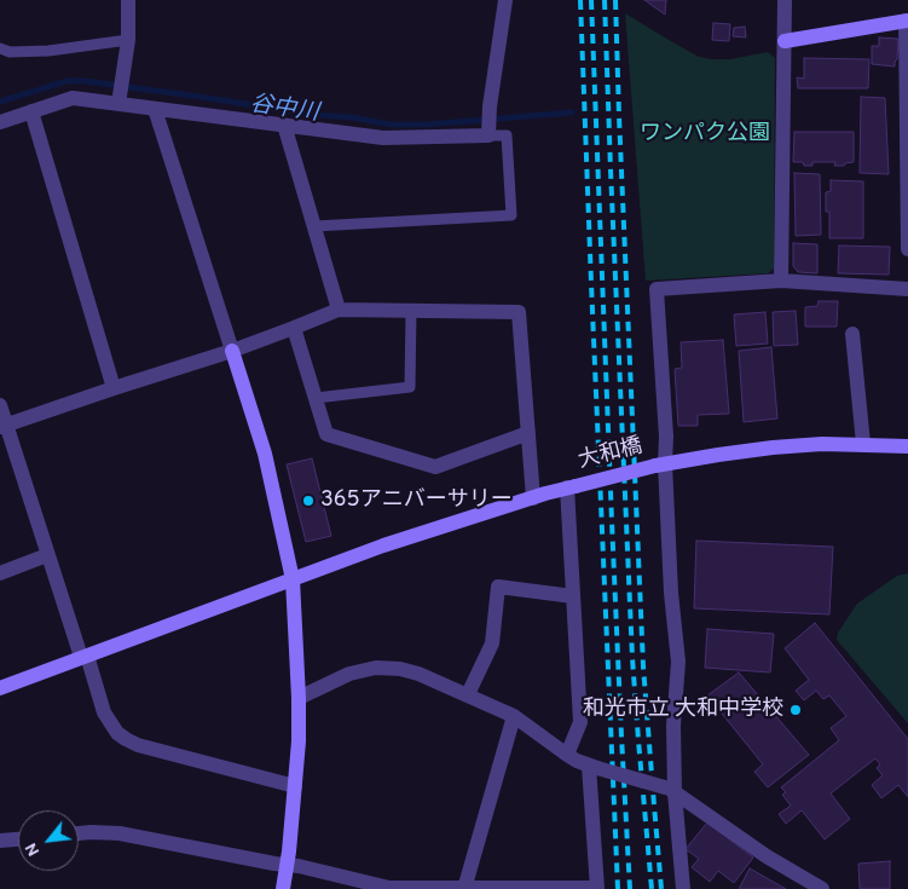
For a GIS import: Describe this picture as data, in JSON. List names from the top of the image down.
{
  "streets": {
    "street": ["大和橋"]
  },
  "water": ["谷中川"],
  "parks": ["ワンパク公園"],
  "places": ["365アニバーサリー", "和光市立 大和中学校"],
  "north": "bottom left"
}
